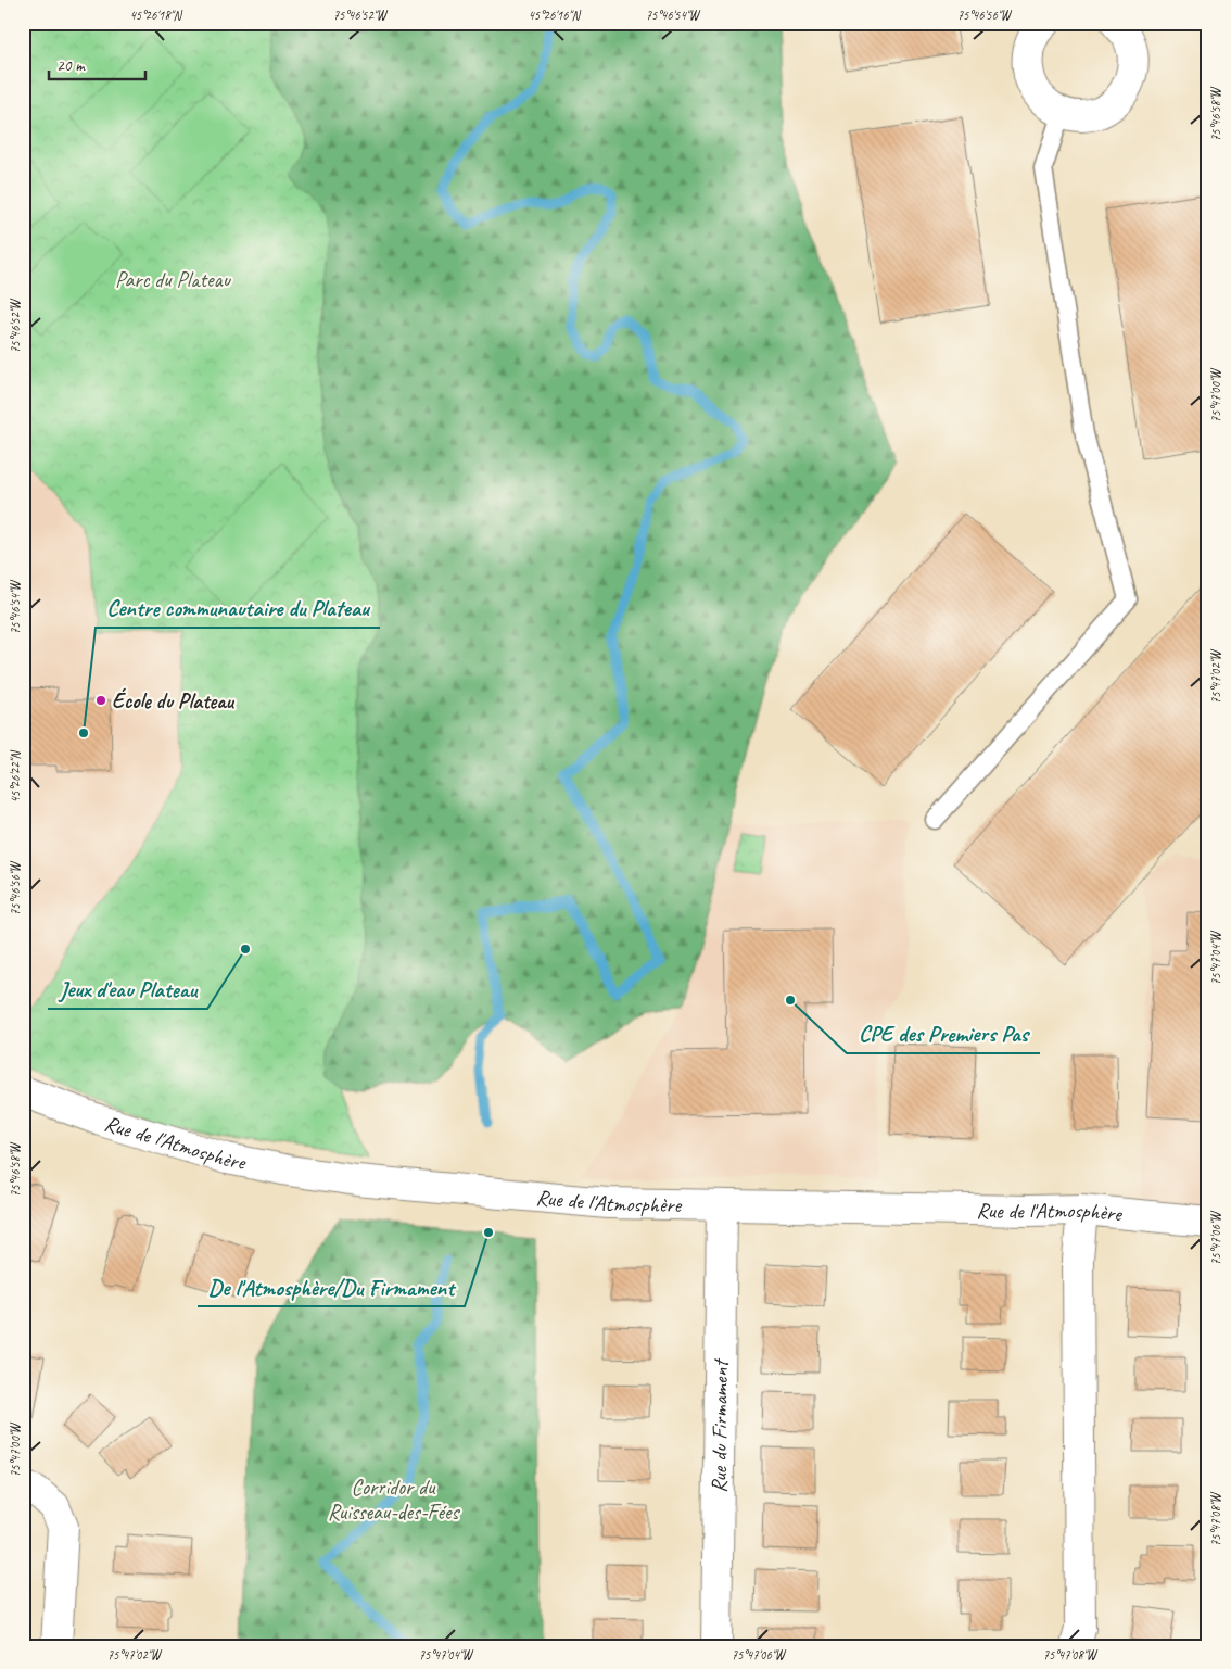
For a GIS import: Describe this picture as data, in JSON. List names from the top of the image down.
{
  "streets": {
    "street": ["Rue de l'Atmosphère", "Rue du Firmament"]
  },
  "crossings": [
    ["Rue de l'Atmosphère", "Rue du Firmament"]
  ],
  "parks": ["Parc du Plateau", "Corridor du Ruisseau-des-Fées"],
  "places": [
    "École du Plateau",
    "Centre communautaire du Plateau",
    "Jeux d'eau Plateau",
    "CPE des Premiers Pas",
    "De l'Atmosphère/Du Firmament"
  ],
  "scale_bar": "20 m",
  "coordinates": [
    "45°26'18\"N",
    "75°46'52\"W",
    "45°26'16\"N",
    "75°46'54\"W",
    "75°46'56\"W",
    "75°46'58\"W",
    "75°47'00\"W",
    "75°47'02\"W",
    "45°26'22\"N",
    "75°47'04\"W",
    "75°47'06\"W",
    "75°47'08\"W"
  ]
}
